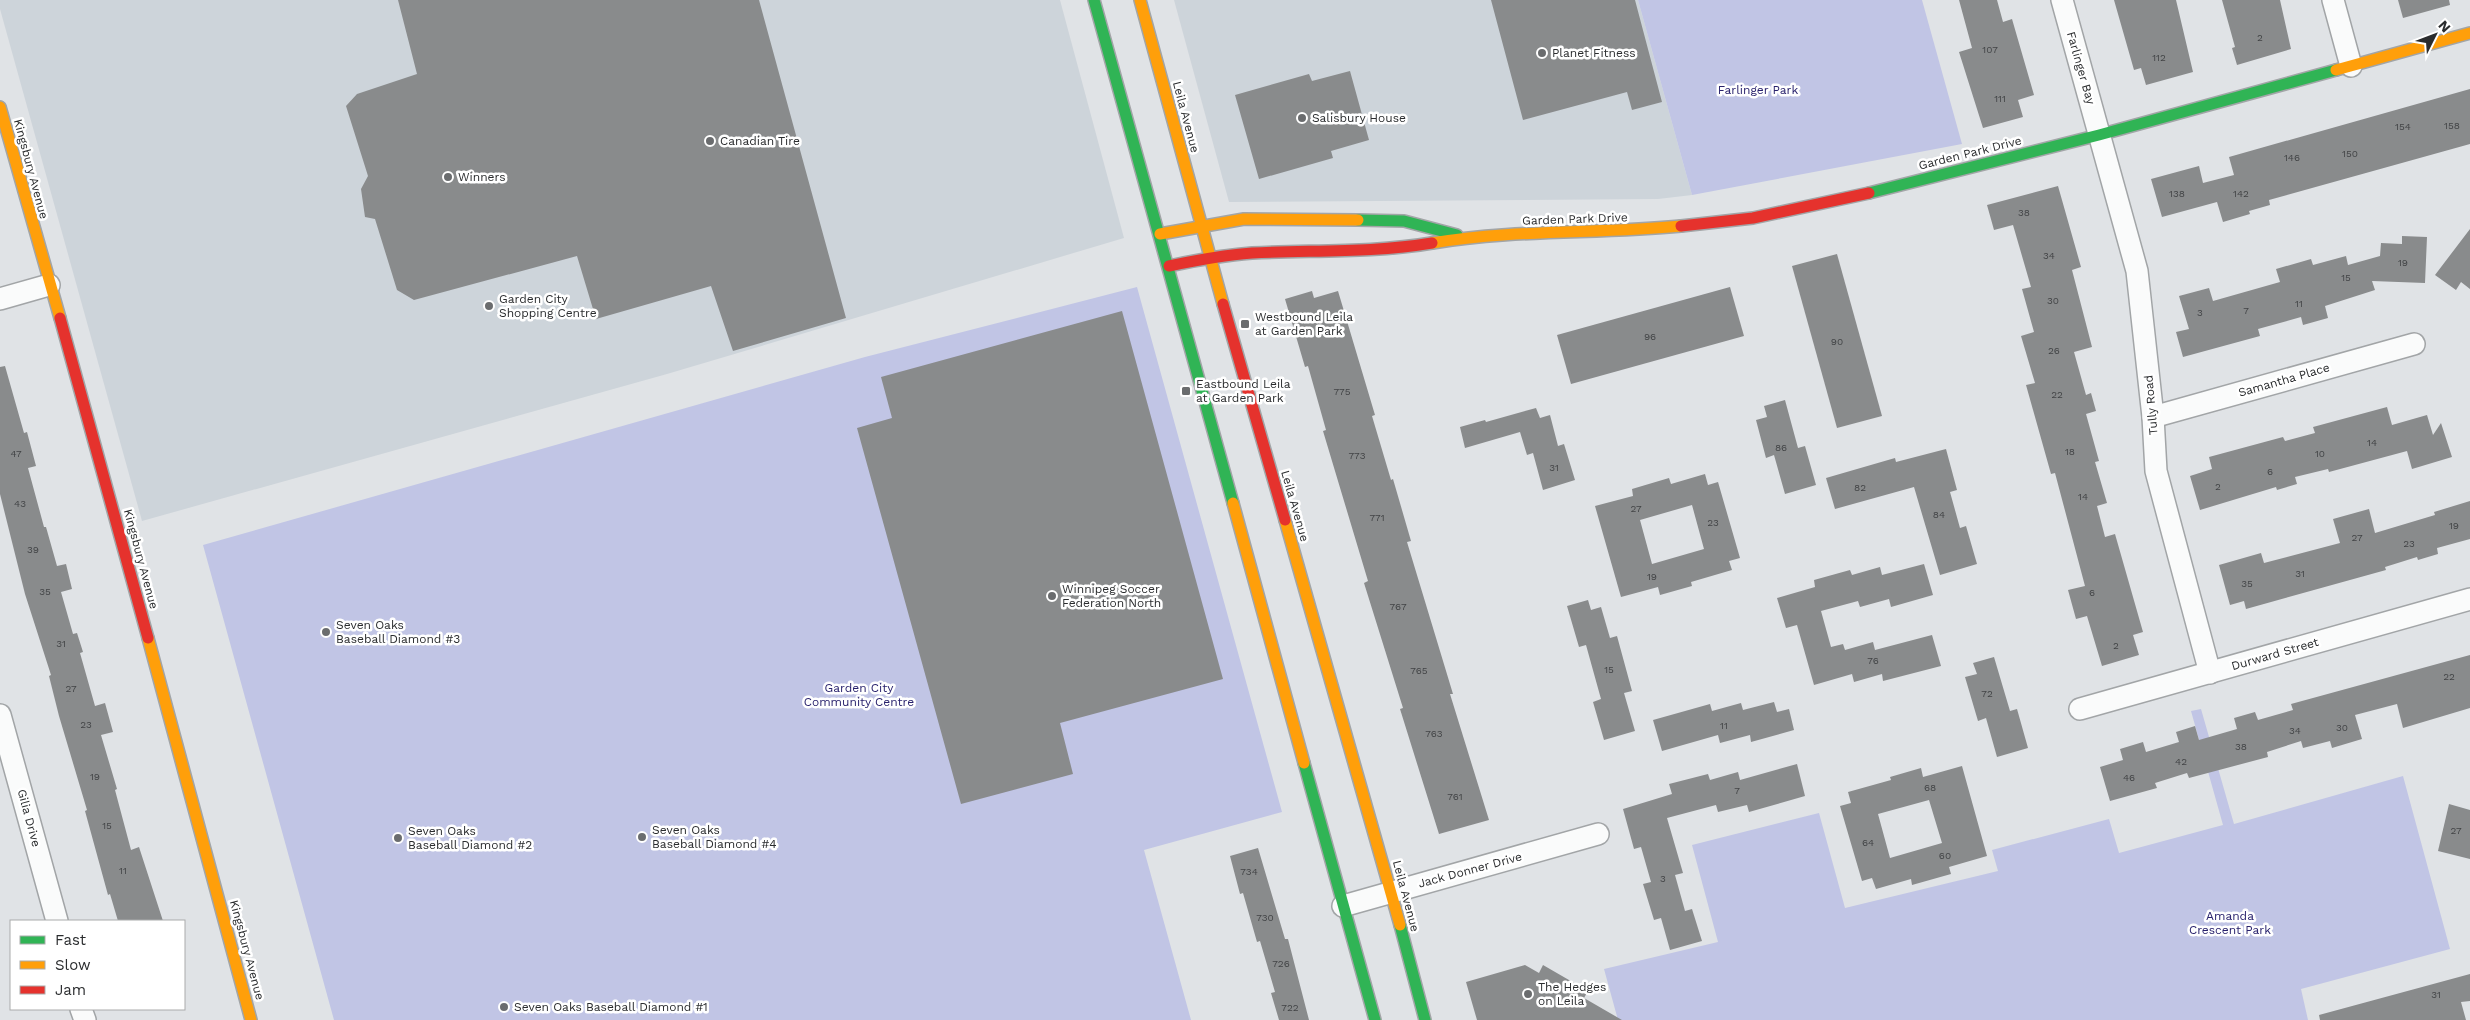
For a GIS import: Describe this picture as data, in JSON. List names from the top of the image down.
{
  "streets": {
    "street": [
      "Farlinger Bay",
      "Leila Avenue",
      "Garden Park Drive",
      "Kingsbury Avenue",
      "Samantha Place",
      "Tully Road",
      "Durward Street",
      "Gilia Drive",
      "Jack Donner Drive"
    ]
  },
  "crossings": [
    ["Farlinger Bay", "Garden Park Drive"],
    ["Farlinger Bay", "Tully Road"],
    ["Leila Avenue", "Garden Park Drive"],
    ["Leila Avenue", "Jack Donner Drive"],
    ["Garden Park Drive", "Tully Road"],
    ["Samantha Place", "Tully Road"],
    ["Tully Road", "Durward Street"]
  ],
  "parks": ["Farlinger Park", "Garden City Community Centre", "Amanda Crescent Park"],
  "places": {
    "other": [
      "Planet Fitness",
      "Salisbury House",
      "Canadian Tire",
      "Winners",
      "Garden City Shopping Centre",
      "Winnipeg Soccer Federation North",
      "Seven Oaks Baseball Diamond #3",
      "Seven Oaks Baseball Diamond #4",
      "Seven Oaks Baseball Diamond #2",
      "The Hedges on Leila",
      "Seven Oaks Baseball Diamond #1"
    ],
    "transit": ["Westbound Leila at Garden Park", "Eastbound Leila at Garden Park"]
  },
  "house_numbers": [
    "2",
    "107",
    "112",
    "111",
    "158",
    "154",
    "150",
    "146",
    "138",
    "142",
    "38",
    "34",
    "19",
    "15",
    "30",
    "11",
    "7",
    "3",
    "96",
    "90",
    "26",
    "775",
    "22",
    "14",
    "86",
    "18",
    "47",
    "10",
    "773",
    "31",
    "6",
    "2",
    "82",
    "14",
    "43",
    "27",
    "84",
    "771",
    "23",
    "19",
    "27",
    "23",
    "39",
    "31",
    "19",
    "35",
    "35",
    "6",
    "767",
    "31",
    "2",
    "76",
    "15",
    "765",
    "22",
    "27",
    "72",
    "23",
    "11",
    "30",
    "34",
    "763",
    "38",
    "42",
    "19",
    "46",
    "68",
    "7",
    "761",
    "15",
    "27",
    "64",
    "60",
    "11",
    "734",
    "3",
    "730",
    "726",
    "31",
    "722"
  ],
  "legend": ["Fast", "Slow", "Jam"],
  "north": "top right"
}
